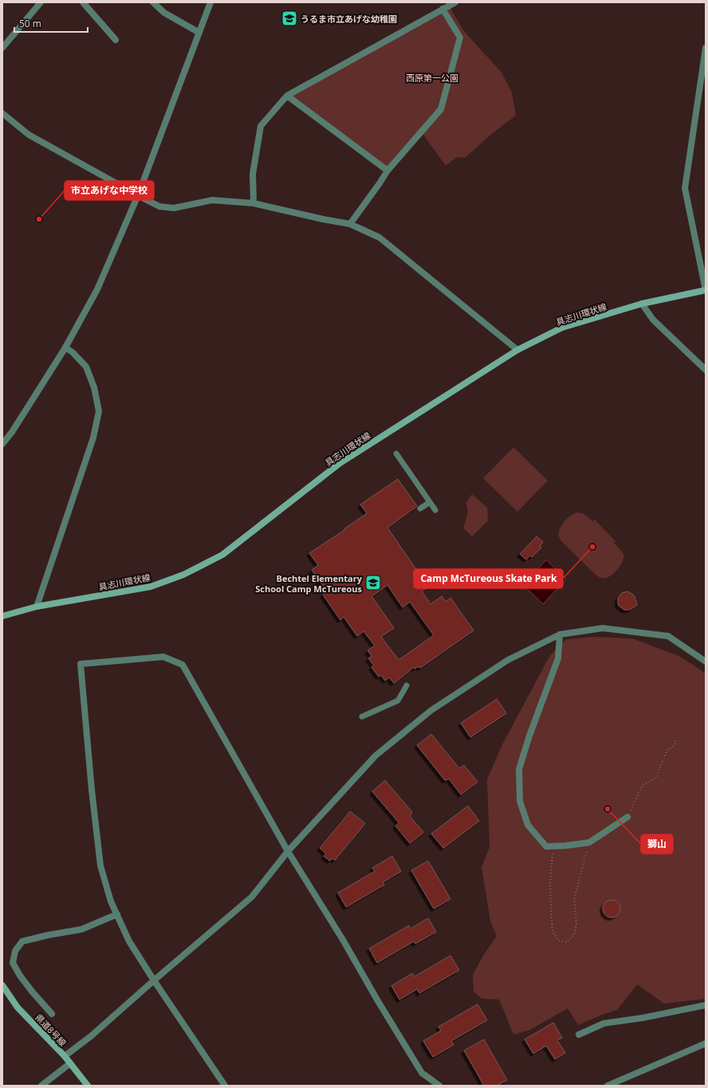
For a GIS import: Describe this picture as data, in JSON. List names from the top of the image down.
{
  "streets": {
    "main road": ["具志川環状線", "県道8号線"]
  },
  "parks": ["西原第一公園"],
  "places": {
    "school or university": ["うるま市立あげな幼稚園", "Bechtel Elementary School Camp McTureous"],
    "other": ["市立あげな中学校", "Camp McTureous Skate Park", "獅山"]
  },
  "scale_bar": "50 m"
}
